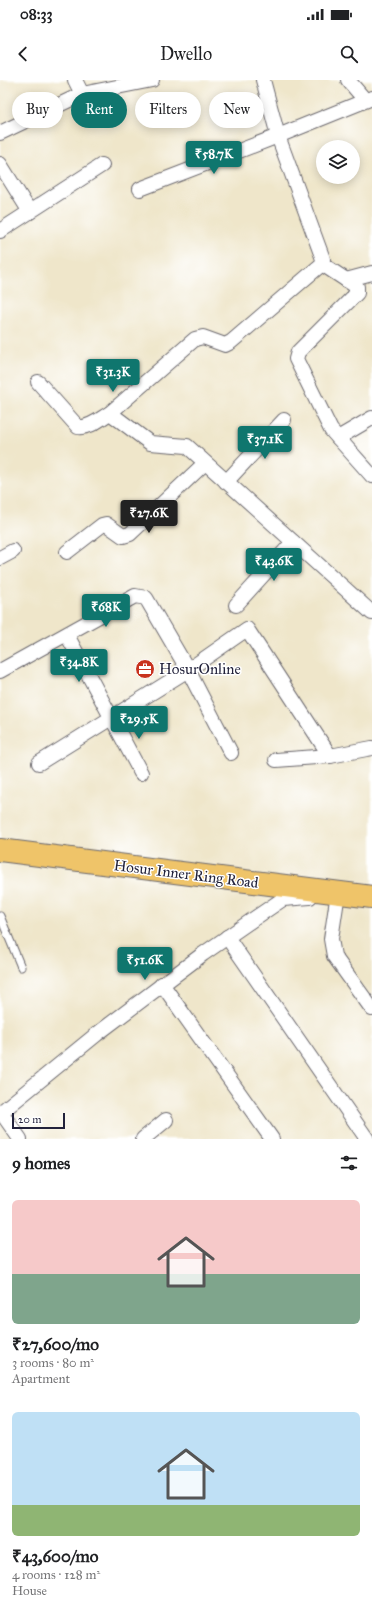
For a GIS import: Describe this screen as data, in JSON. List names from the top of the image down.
{
  "streets": {
    "main road": ["Hosur Inner Ring Road"]
  },
  "places": {
    "office": ["HosurOnline"]
  },
  "scale_bar": "20 m",
  "page": {
    "status": "08:33",
    "header": "Dwello",
    "chip": [
      "Buy",
      "Rent",
      "Filters",
      "New"
    ],
    "price": [
      "₹58.7K",
      "₹31.3K",
      "₹37.1K",
      "₹27.6K",
      "₹43.6K",
      "₹68K",
      "₹34.8K",
      "₹29.5K",
      "₹51.6K"
    ],
    "scale": "20 m",
    "heading": "9 homes",
    "list": [
      {
        "name": "₹27,600/mo",
        "note": "3 rooms · 80 m² · Apartment"
      },
      {
        "name": "₹43,600/mo",
        "note": "4 rooms · 128 m² · House"
      }
    ]
  }
}
